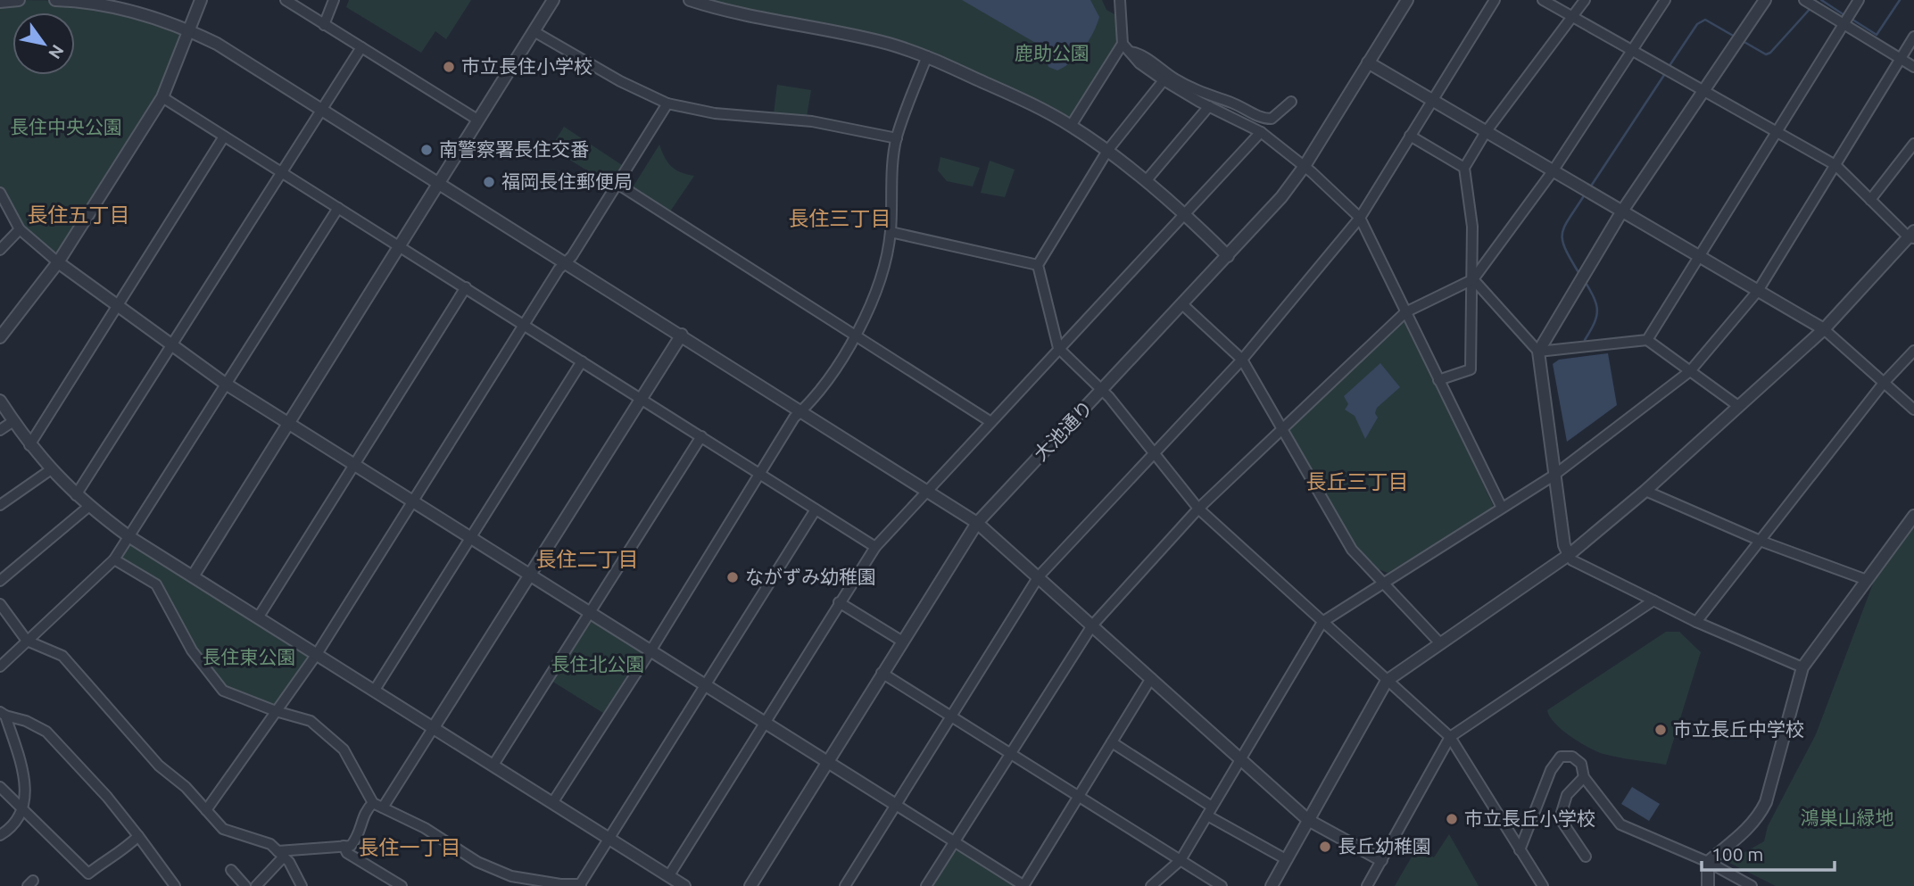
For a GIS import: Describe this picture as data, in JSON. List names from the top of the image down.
{
  "streets": {
    "street": ["大池通り"]
  },
  "districts": [
    "長住五丁目",
    "長住三丁目",
    "長丘三丁目",
    "長住二丁目",
    "長住一丁目"
  ],
  "parks": [
    "鹿助公園",
    "長住中央公園",
    "長住東公園",
    "長住北公園",
    "鴻巣山緑地"
  ],
  "places": [
    "市立長住小学校",
    "南警察署長住交番",
    "福岡長住郵便局",
    "ながずみ幼稚園",
    "市立長丘中学校",
    "市立長丘小学校",
    "長丘幼稚園"
  ],
  "scale_bar": "100 m",
  "north": "bottom right"
}
